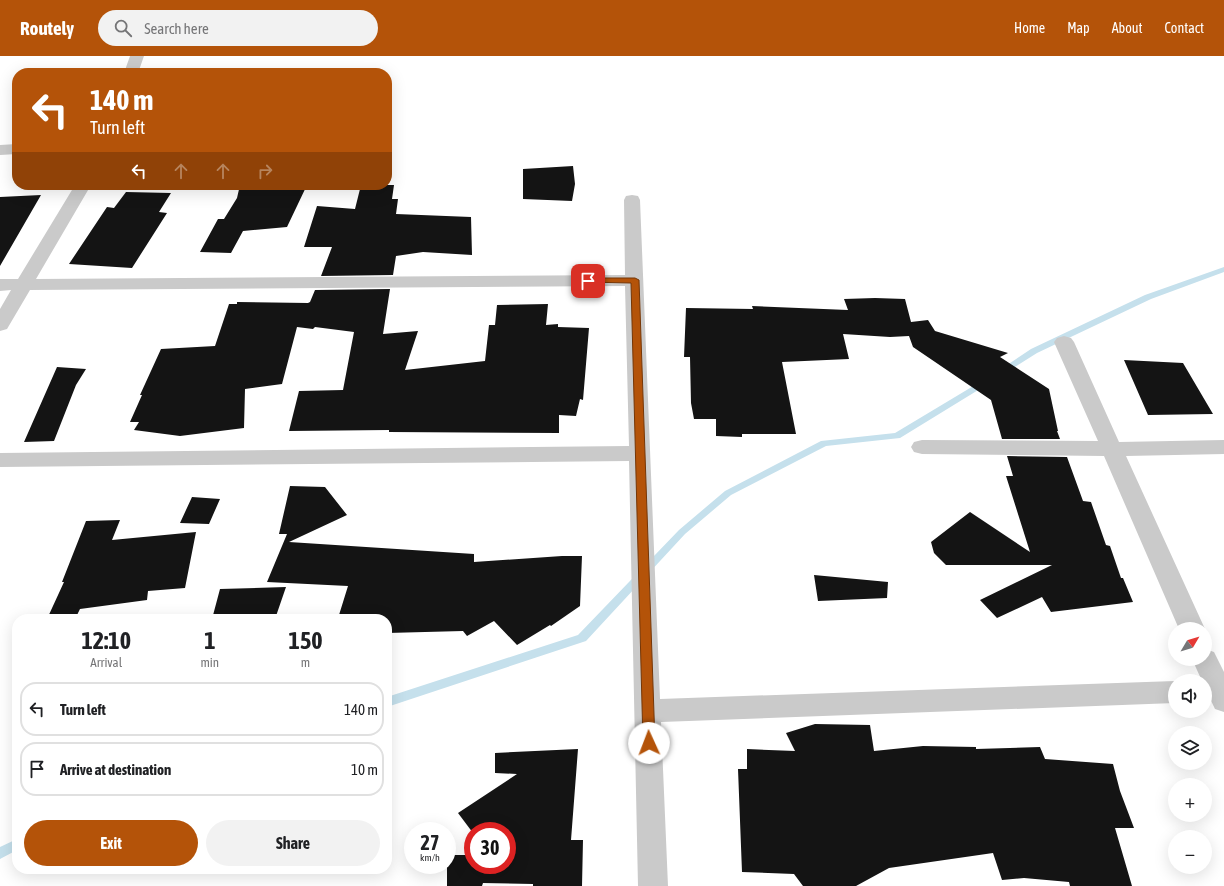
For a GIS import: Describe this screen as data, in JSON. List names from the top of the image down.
{
  "north": "top right",
  "page": {
    "header": "Routely",
    "search": "Search here",
    "nav": [
      "Home",
      "Map",
      "About",
      "Contact"
    ],
    "turn": ["140 m", "Turn left"],
    "eta": [
      "12:10",
      "Arrival",
      "1",
      "min",
      "150",
      "m"
    ],
    "map_buttons": ["+", "−"],
    "list": [
      {
        "name": "Turn left",
        "value": "140 m"
      },
      {
        "name": "Arrive at destination",
        "value": "10 m"
      }
    ],
    "buttons": ["Exit", "Share"],
    "speed": "27 km/h",
    "limit": "30"
  }
}
